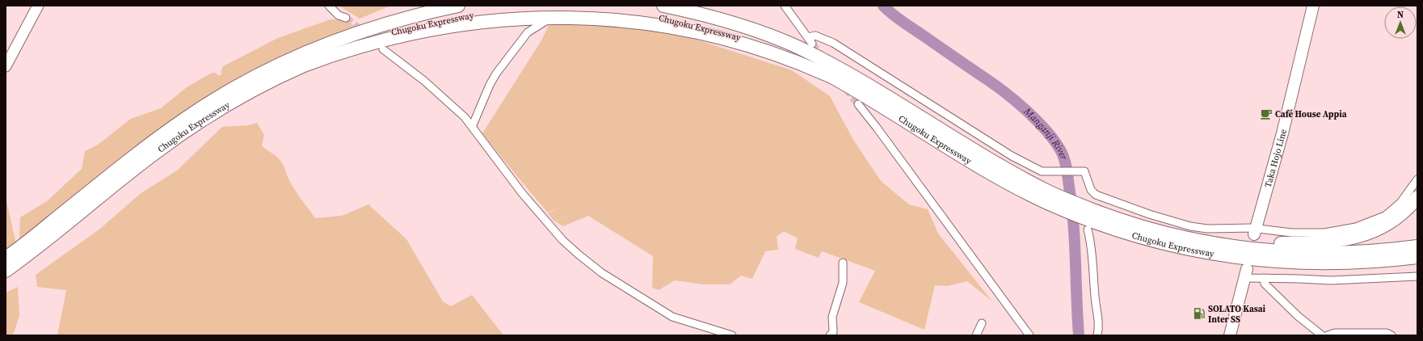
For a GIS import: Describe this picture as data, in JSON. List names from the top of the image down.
{
  "streets": {
    "highway": ["Chugoku Expressway"],
    "main road": ["Taka Hojo Line"]
  },
  "water": ["Manganji River"],
  "places": {
    "cafe": ["Café House Appia"],
    "fuel station": ["SOLATO Kasai Inter SS"]
  },
  "north": "top"
}
